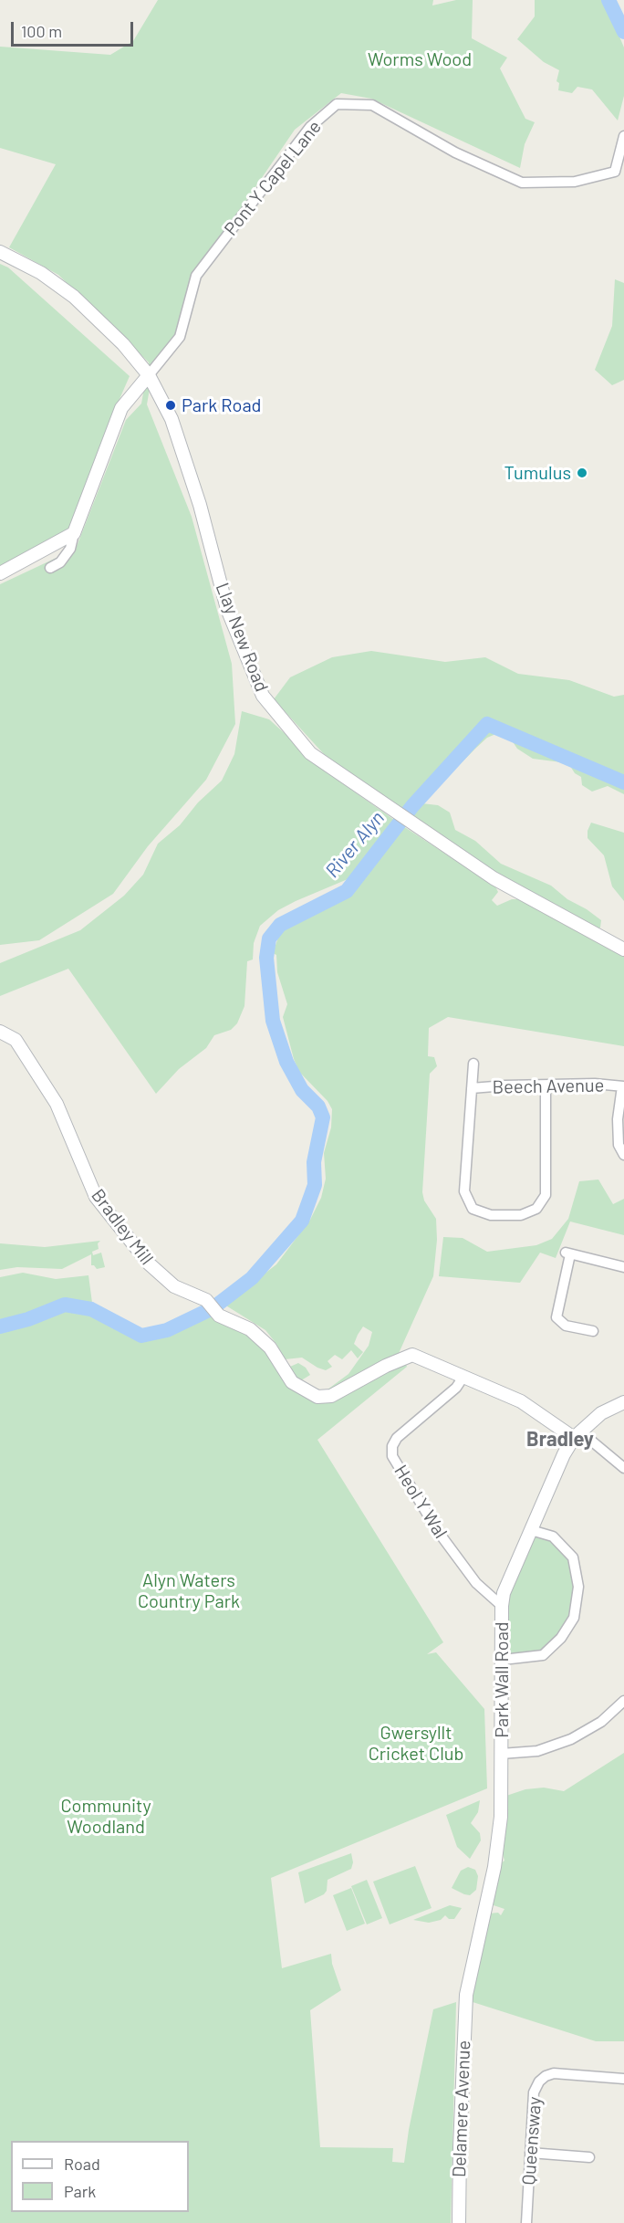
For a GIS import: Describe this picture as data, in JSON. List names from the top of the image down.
{
  "streets": {
    "street": [
      "Pont Y Capel Lane",
      "Llay New Road",
      "Beech Avenue",
      "Bradley Mill",
      "Heol Y Wal",
      "Park Wall Road",
      "Delamere Avenue",
      "Queensway"
    ]
  },
  "crossings": [
    ["Pont Y Capel Lane", "Llay New Road"],
    ["Bradley Mill", "Heol Y Wal"],
    ["Heol Y Wal", "Park Wall Road"],
    ["Park Wall Road", "Delamere Avenue"]
  ],
  "districts": ["Bradley"],
  "water": ["River Alyn"],
  "parks": [
    "Worms Wood",
    "Alyn Waters Country Park",
    "Gwersyllt Cricket Club",
    "Community Woodland"
  ],
  "places": ["Park Road", "Tumulus"],
  "legend": ["Road", "Park"],
  "scale_bar": "100 m"
}
